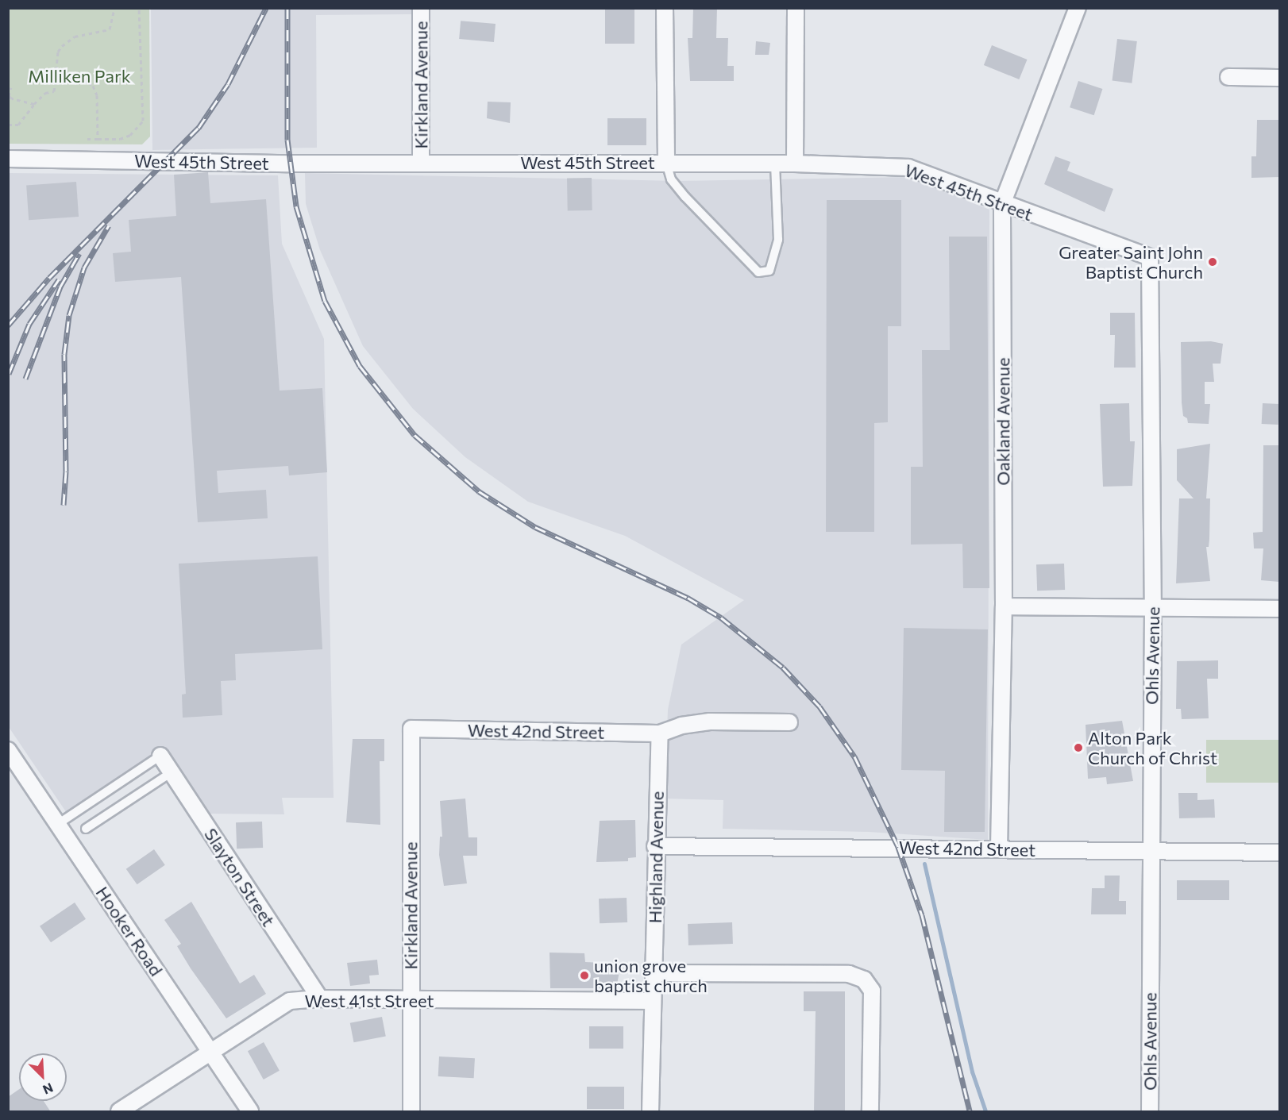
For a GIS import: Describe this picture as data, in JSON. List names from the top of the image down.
{
  "streets": {
    "street": [
      "Kirkland Avenue",
      "West 45th Street",
      "Oakland Avenue",
      "Ohls Avenue",
      "West 42nd Street",
      "Highland Avenue",
      "Slayton Street",
      "Hooker Road",
      "West 41st Street"
    ]
  },
  "crossings": [
    ["Kirkland Avenue", "West 45th Street"],
    ["Kirkland Avenue", "West 42nd Street"],
    ["Kirkland Avenue", "West 41st Street"],
    ["West 45th Street", "Oakland Avenue"],
    ["West 45th Street", "Ohls Avenue"],
    ["Oakland Avenue", "West 42nd Street"],
    ["Ohls Avenue", "West 42nd Street"],
    ["West 42nd Street", "Highland Avenue"],
    ["Highland Avenue", "West 41st Street"],
    ["Slayton Street", "West 41st Street"],
    ["Hooker Road", "West 41st Street"]
  ],
  "parks": ["Milliken Park"],
  "places": ["Greater Saint John Baptist Church", "Alton Park Church of Christ", "union grove baptist church"],
  "north": "bottom right"
}
